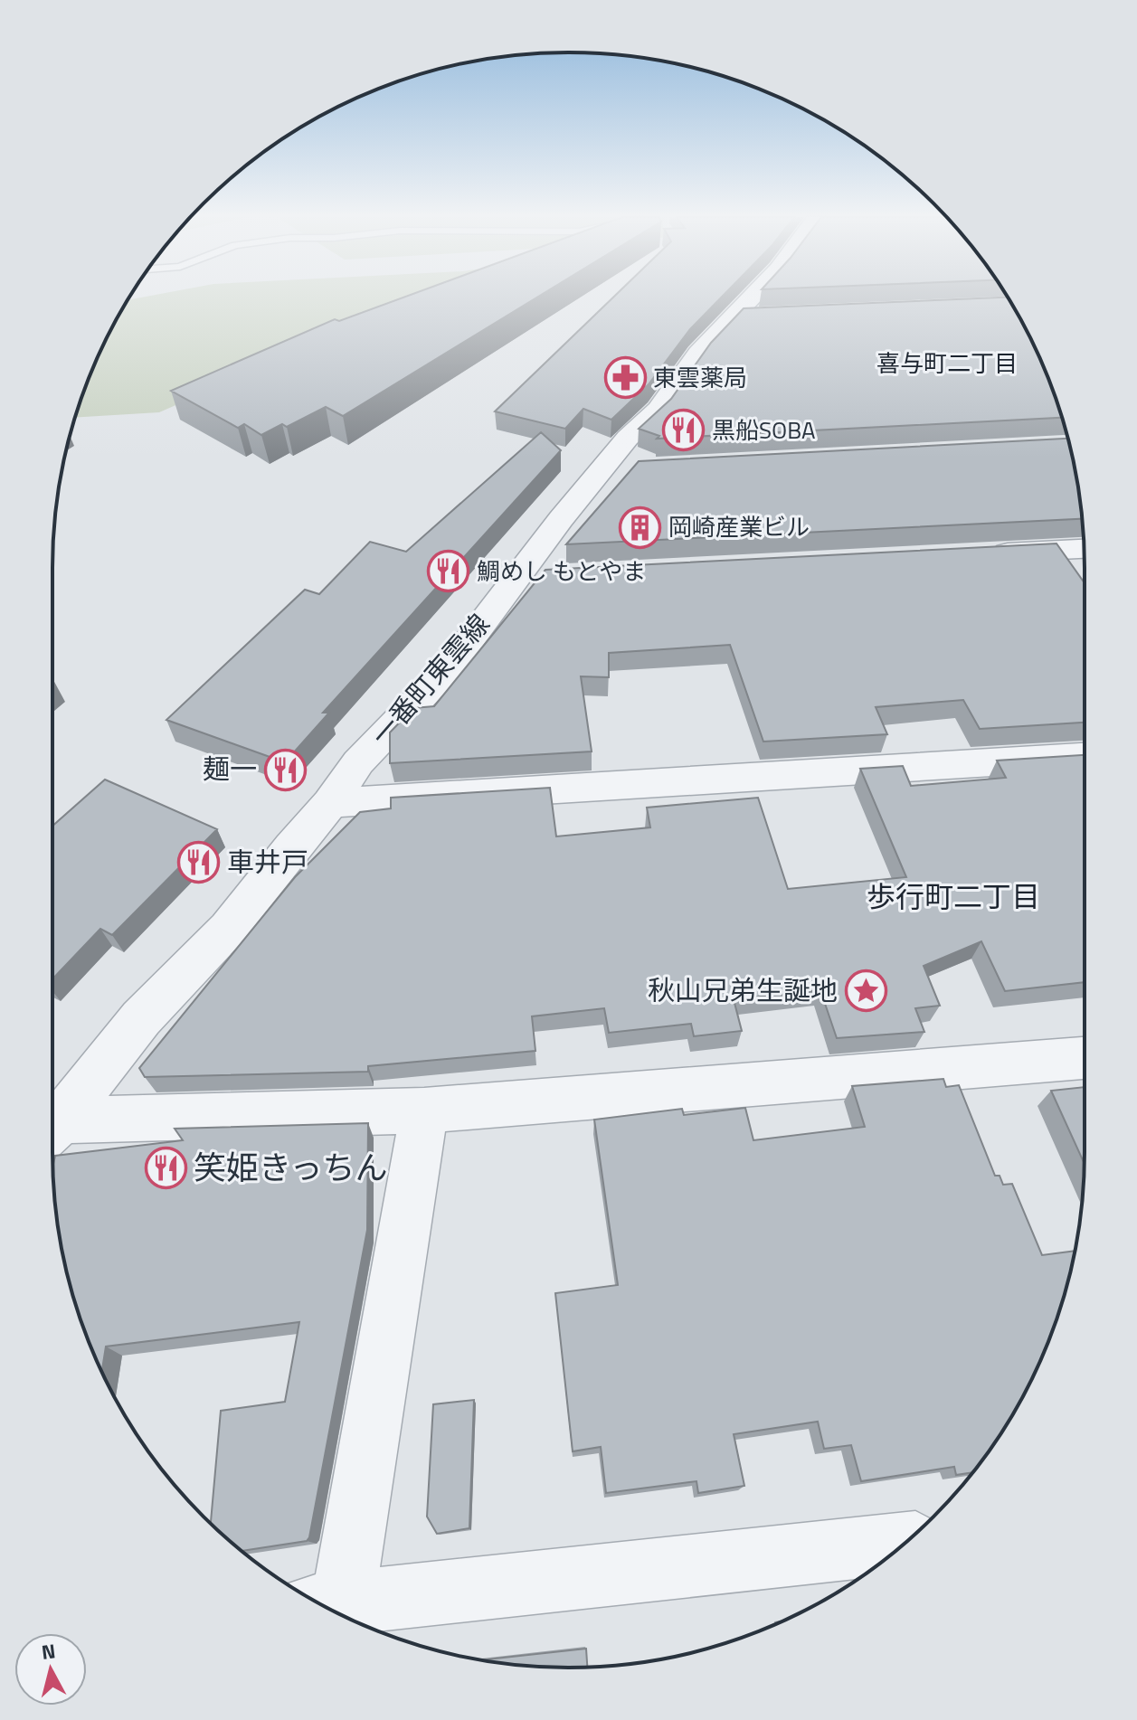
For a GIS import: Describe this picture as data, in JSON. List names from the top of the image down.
{
  "streets": {
    "street": ["一番町東雲線"]
  },
  "districts": ["喜与町二丁目", "歩行町二丁目"],
  "places": {
    "pharmacy": ["東雲薬局"],
    "restaurant": [
      "黒船SOBA",
      "鯛めし もとやま",
      "麺一",
      "車井戸",
      "笑姫きっちん"
    ],
    "building": ["岡崎産業ビル"],
    "place": ["秋山兄弟生誕地"]
  },
  "north": "top"
}
